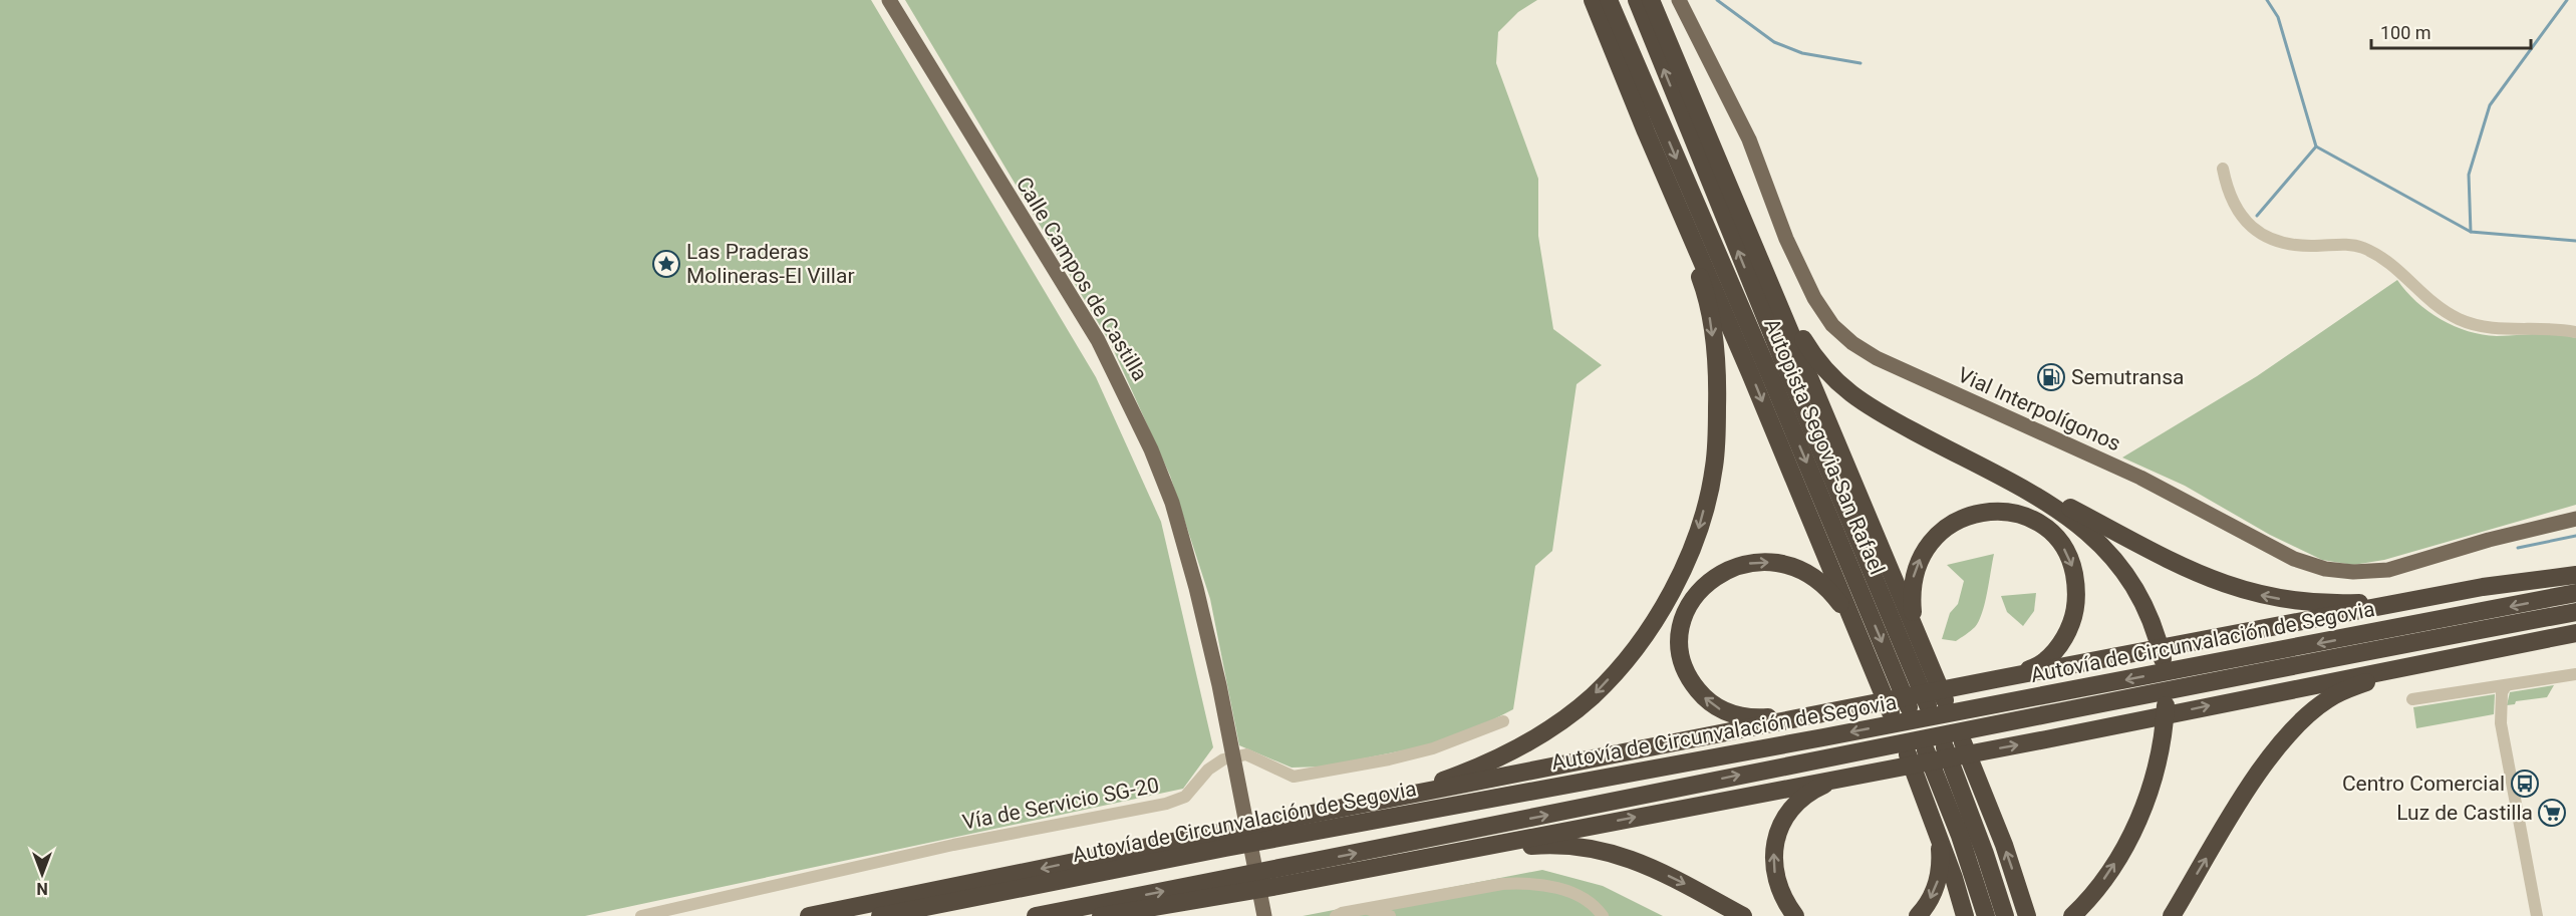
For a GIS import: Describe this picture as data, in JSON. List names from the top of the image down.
{
  "streets": {
    "highway": ["Autopista Segovia-San Rafael", "Autovía de Circunvalación de Segovia"],
    "main road": ["Calle Campos de Castilla", "Vial Interpolígonos"],
    "street": ["Vía de Servicio SG-20"]
  },
  "crossings": [
    ["Calle Campos de Castilla", "Vía de Servicio SG-20"]
  ],
  "places": {
    "place": ["Las Praderas Molineras-El Villar"],
    "fuel station": ["Semutransa"],
    "bus stop": ["Centro Comercial"],
    "supermarket": ["Luz de Castilla"]
  },
  "scale_bar": "100 m",
  "north": "bottom"
}
